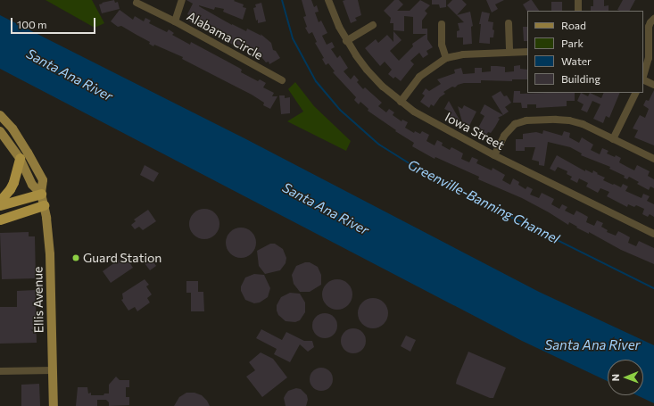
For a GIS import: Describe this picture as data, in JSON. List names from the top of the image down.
{
  "streets": {
    "main road": ["Ellis Avenue"],
    "street": ["Alabama Circle", "Iowa Street"]
  },
  "water": ["Santa Ana River", "Greenville-Banning Channel"],
  "places": ["Guard Station"],
  "legend": [
    "Road",
    "Park",
    "Water",
    "Building"
  ],
  "scale_bar": "100 m",
  "north": "left"
}
